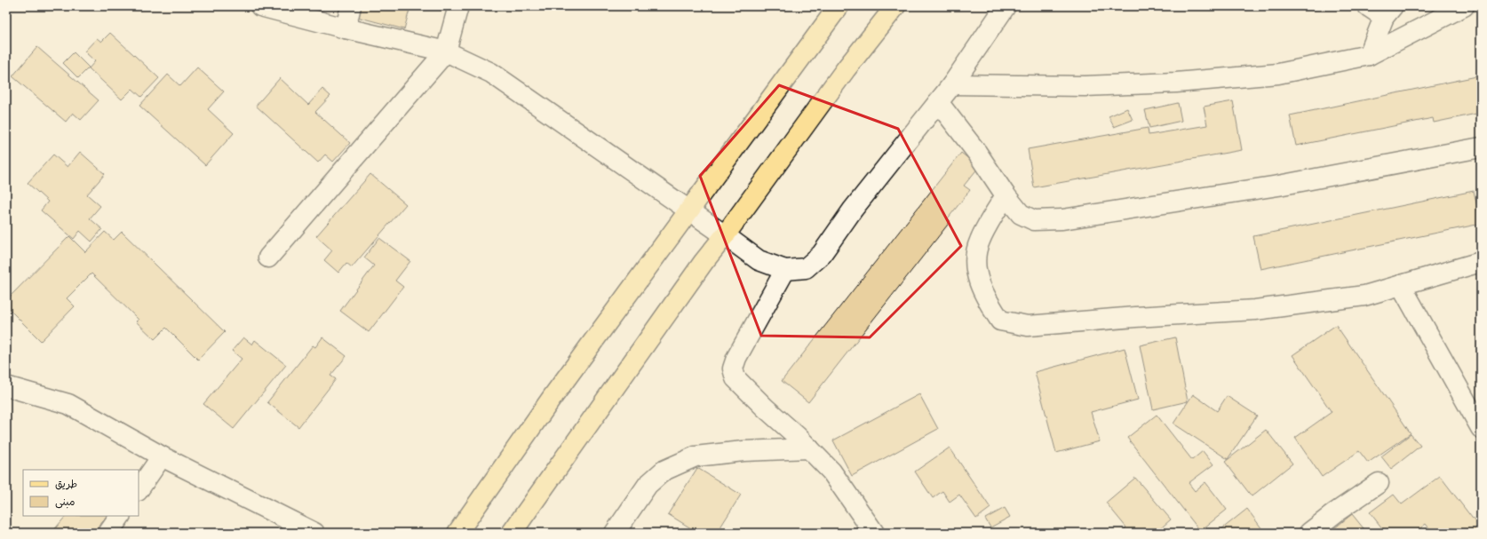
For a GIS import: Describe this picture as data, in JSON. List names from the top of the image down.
{
  "legend": ["طريق", "مبنى"]
}
